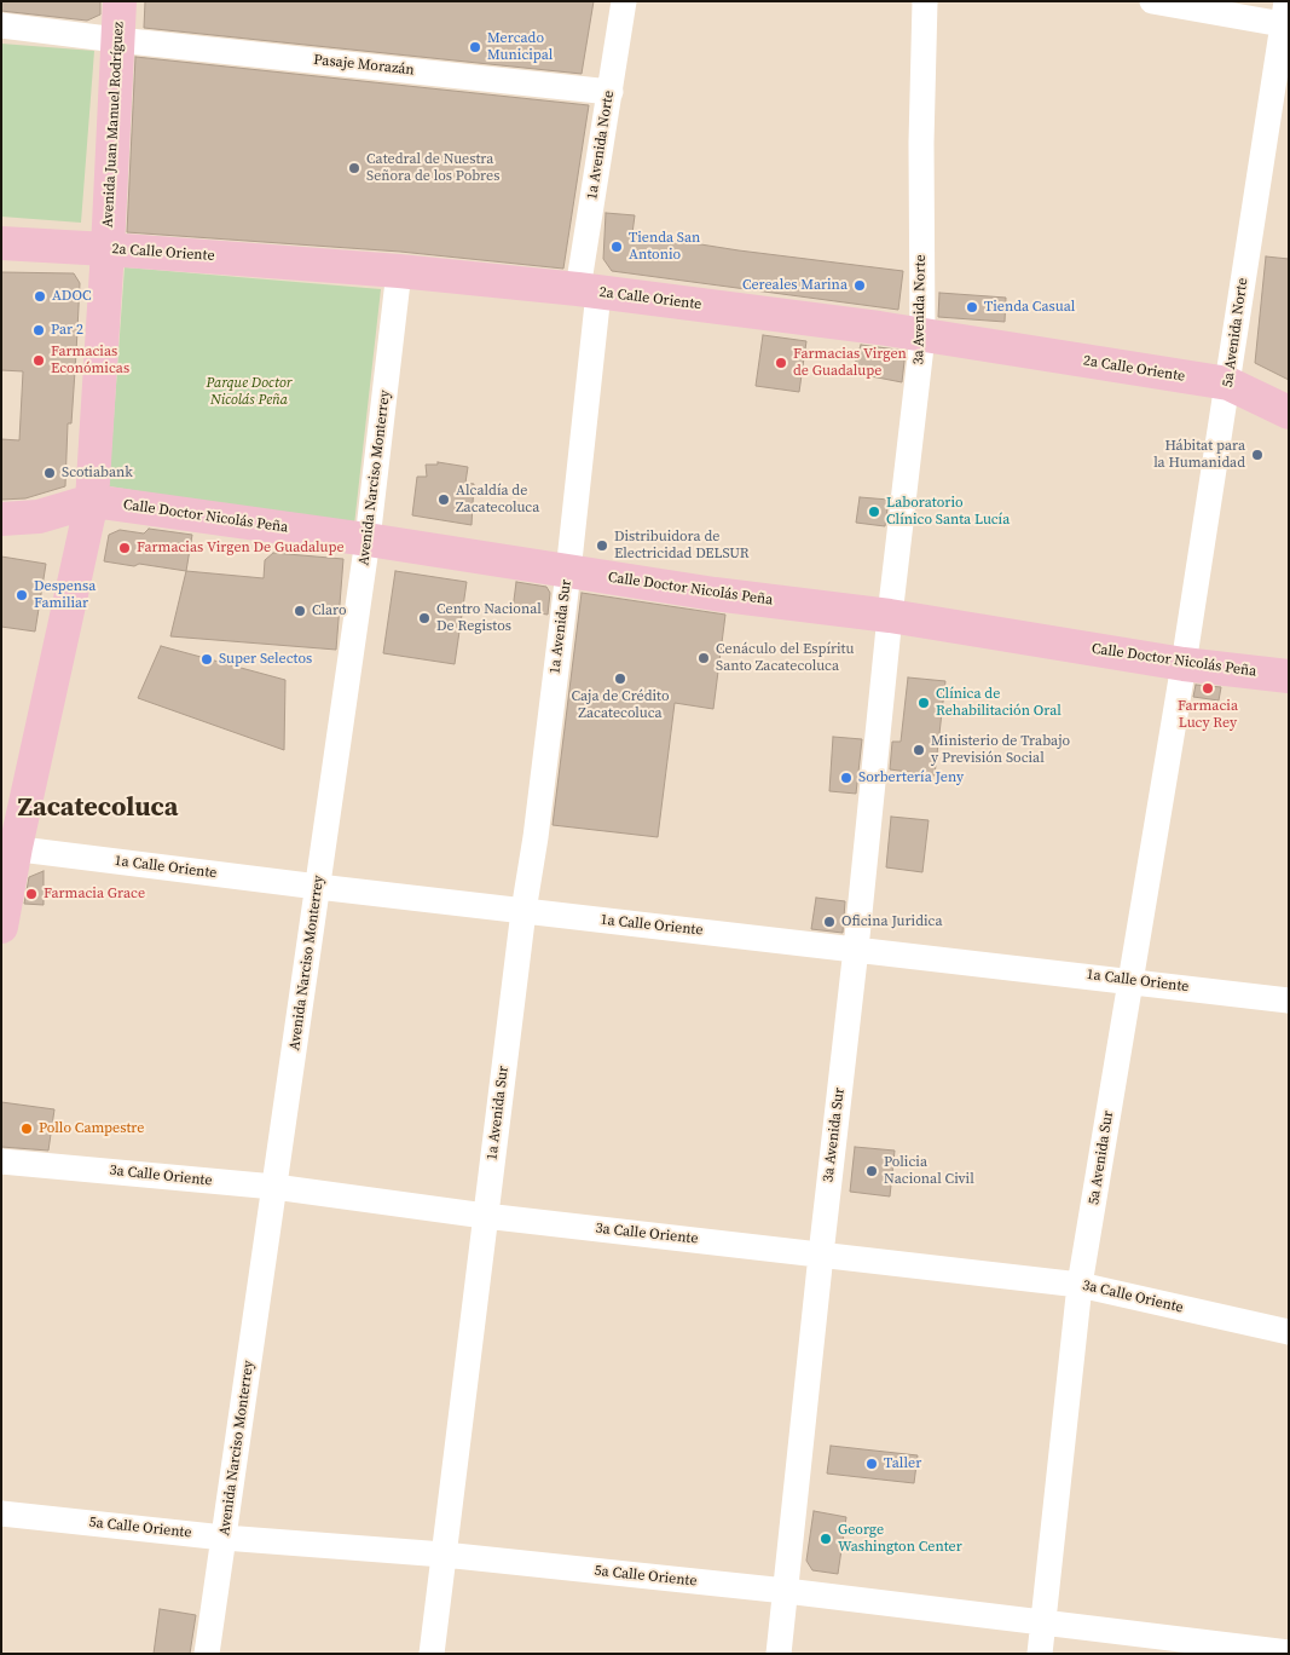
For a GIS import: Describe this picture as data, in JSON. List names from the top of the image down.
{
  "streets": {
    "main road": ["Avenida Juan Manuel Rodríguez", "2a Calle Oriente", "Calle Doctor Nicolás Peña"],
    "street": [
      "Pasaje Morazán",
      "1a Avenida Norte",
      "3a Avenida Norte",
      "5a Avenida Norte",
      "Avenida Narciso Monterrey",
      "1a Avenida Sur",
      "1a Calle Oriente",
      "3a Avenida Sur",
      "5a Avenida Sur",
      "3a Calle Oriente",
      "5a Calle Oriente"
    ]
  },
  "crossings": [
    ["Pasaje Morazán", "Avenida Juan Manuel Rodríguez"],
    ["Pasaje Morazán", "1a Avenida Norte"],
    ["Avenida Juan Manuel Rodríguez", "2a Calle Oriente"],
    ["Avenida Juan Manuel Rodríguez", "Calle Doctor Nicolás Peña"],
    ["Avenida Juan Manuel Rodríguez", "1a Calle Oriente"],
    ["1a Avenida Norte", "2a Calle Oriente"],
    ["1a Avenida Norte", "Calle Doctor Nicolás Peña"],
    ["1a Avenida Norte", "1a Avenida Sur"],
    ["2a Calle Oriente", "3a Avenida Norte"],
    ["2a Calle Oriente", "5a Avenida Norte"],
    ["2a Calle Oriente", "Avenida Narciso Monterrey"],
    ["3a Avenida Norte", "Calle Doctor Nicolás Peña"],
    ["3a Avenida Norte", "3a Avenida Sur"],
    ["5a Avenida Norte", "Calle Doctor Nicolás Peña"],
    ["5a Avenida Norte", "5a Avenida Sur"],
    ["Avenida Narciso Monterrey", "Calle Doctor Nicolás Peña"],
    ["Avenida Narciso Monterrey", "1a Calle Oriente"],
    ["Avenida Narciso Monterrey", "3a Calle Oriente"],
    ["Avenida Narciso Monterrey", "5a Calle Oriente"],
    ["Calle Doctor Nicolás Peña", "1a Avenida Sur"],
    ["Calle Doctor Nicolás Peña", "3a Avenida Sur"],
    ["Calle Doctor Nicolás Peña", "5a Avenida Sur"],
    ["1a Avenida Sur", "1a Calle Oriente"],
    ["1a Avenida Sur", "3a Calle Oriente"],
    ["1a Avenida Sur", "5a Calle Oriente"],
    ["1a Calle Oriente", "3a Avenida Sur"],
    ["1a Calle Oriente", "5a Avenida Sur"],
    ["3a Avenida Sur", "3a Calle Oriente"],
    ["3a Avenida Sur", "5a Calle Oriente"],
    ["5a Avenida Sur", "3a Calle Oriente"],
    ["5a Avenida Sur", "5a Calle Oriente"]
  ],
  "districts": ["Zacatecoluca"],
  "parks": ["Parque Doctor Nicolás Peña"],
  "places": [
    "Mercado Municipal",
    "Catedral de Nuestra Señora de los Pobres",
    "Tienda San Antonio",
    "Cereales Marina",
    "ADOC",
    "Tienda Casual",
    "Par 2",
    "Farmacias Económicas",
    "Farmacias Virgen de Guadalupe",
    "Hábitat para la Humanidad",
    "Scotiabank",
    "Alcaldía de Zacatecoluca",
    "Laboratorio Clínico Santa Lucía",
    "Distribuidora de Electricidad DELSUR",
    "Farmacias Virgen De Guadalupe",
    "Despensa Familiar",
    "Claro",
    "Centro Nacional De Registos",
    "Cenáculo del Espíritu Santo Zacatecoluca",
    "Super Selectos",
    "Caja de Crédito Zacatecoluca",
    "Farmacia Lucy Rey",
    "Clínica de Rehabilitación Oral",
    "Ministerio de Trabajo y Previsión Social",
    "Sorbertería Jeny",
    "Farmacia Grace",
    "Oficina Juridica",
    "Pollo Campestre",
    "Policia Nacional Civil",
    "Taller",
    "George Washington Center"
  ]
}
